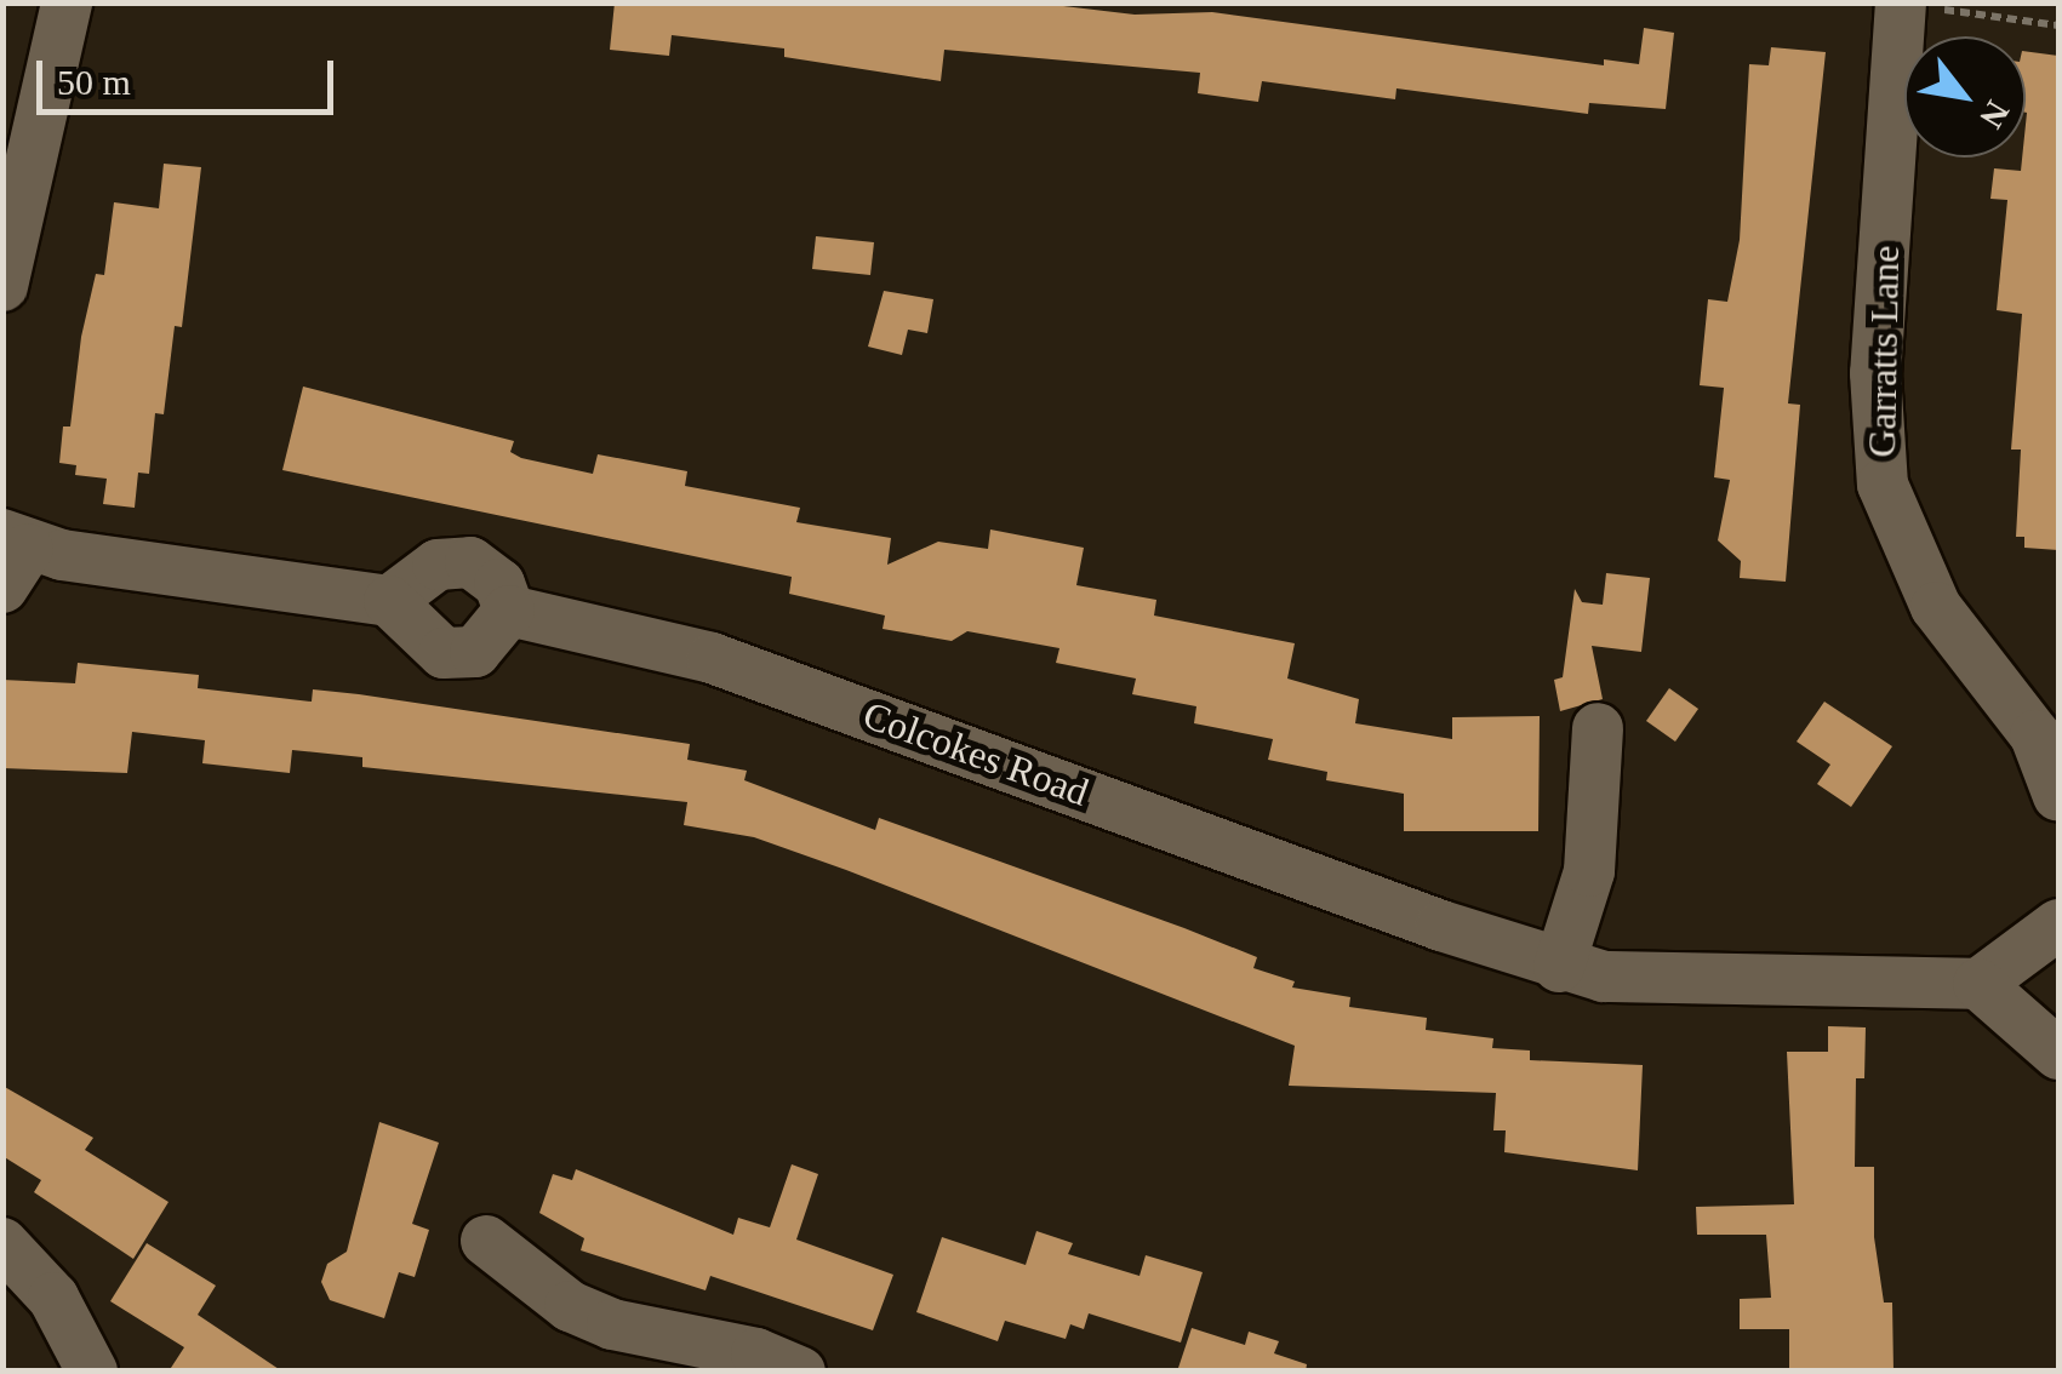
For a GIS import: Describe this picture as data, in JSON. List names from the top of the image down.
{
  "streets": {
    "street": ["Garratts Lane", "Colcokes Road"]
  },
  "scale_bar": "50 m",
  "north": "bottom right"
}
